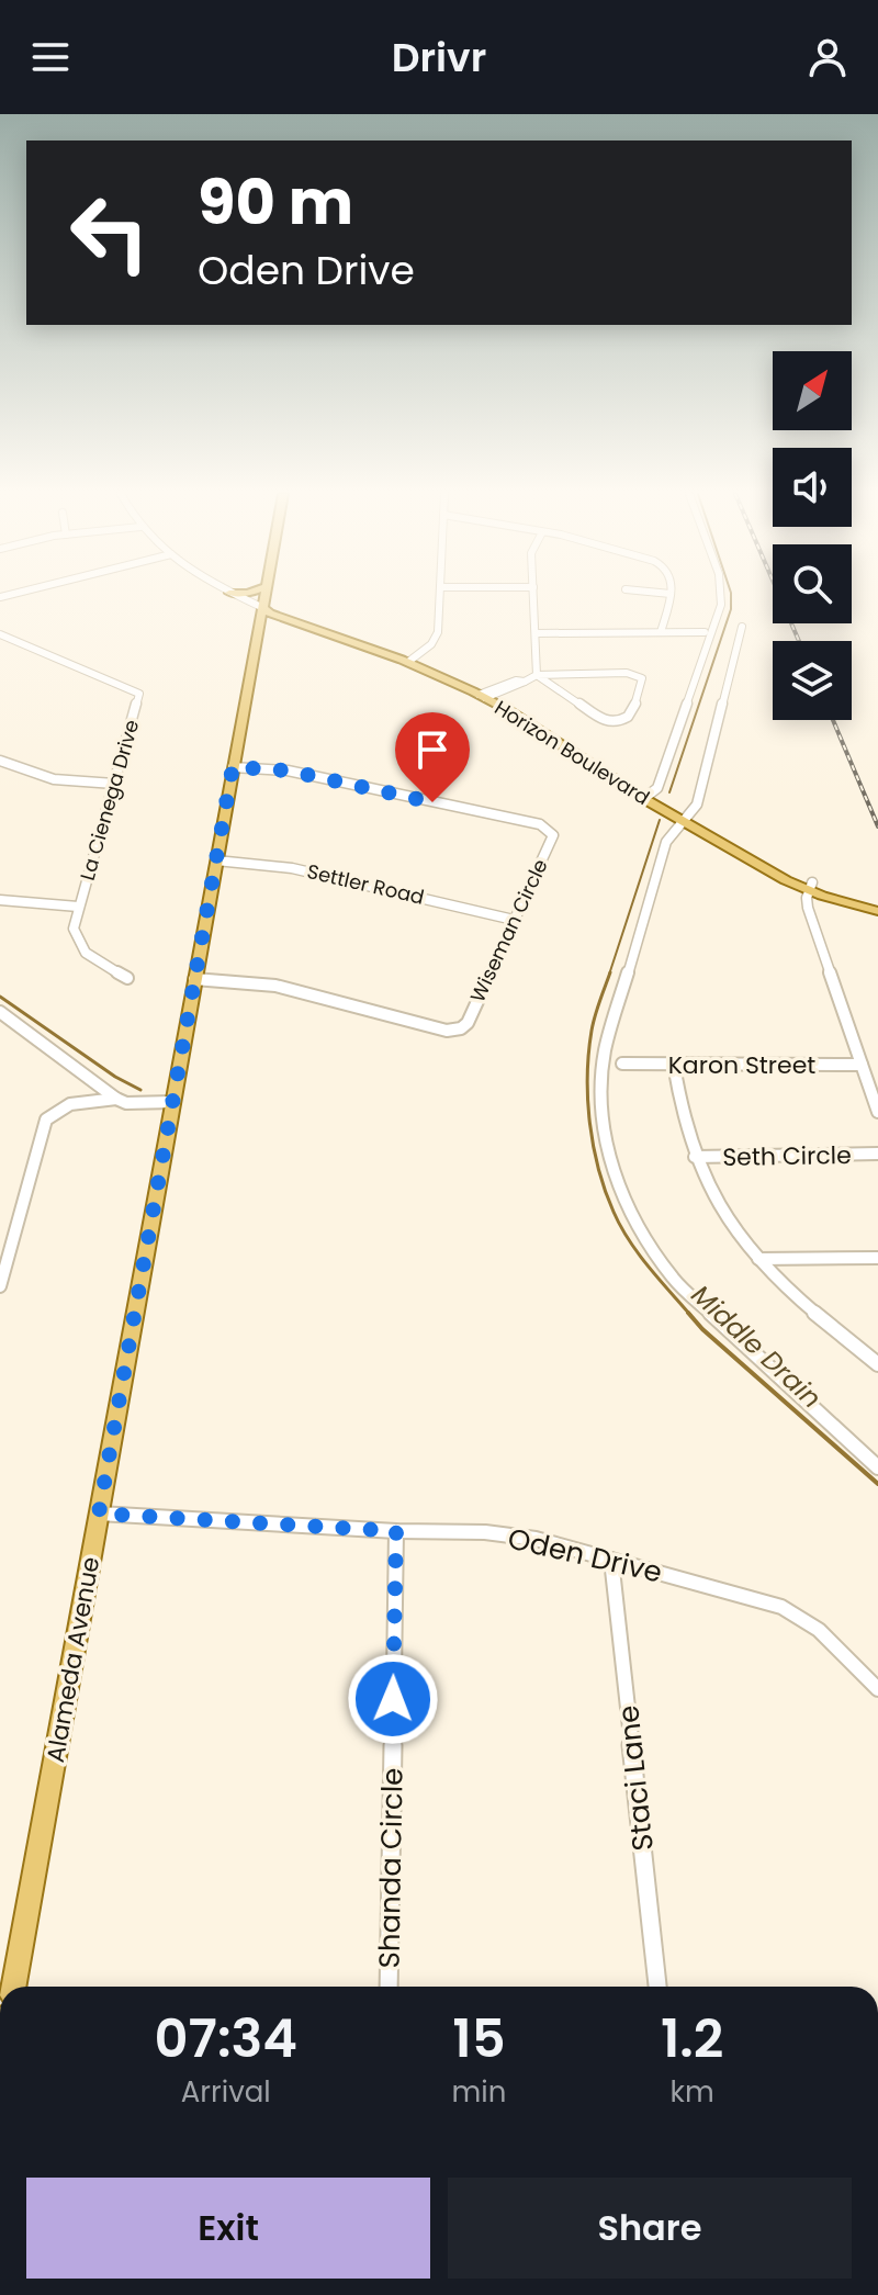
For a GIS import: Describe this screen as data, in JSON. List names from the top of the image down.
{
  "streets": {
    "main road": ["Horizon Boulevard", "Alameda Avenue"],
    "street": [
      "La Cienega Drive",
      "Settler Road",
      "Wiseman Circle",
      "Karon Street",
      "Seth Circle",
      "Oden Drive",
      "Staci Lane",
      "Shanda Circle"
    ]
  },
  "crossings": [
    ["Horizon Boulevard", "Alameda Avenue"],
    ["Settler Road", "Wiseman Circle"],
    ["Settler Road", "Alameda Avenue"],
    ["Wiseman Circle", "Alameda Avenue"],
    ["Oden Drive", "Alameda Avenue"],
    ["Oden Drive", "Staci Lane"],
    ["Oden Drive", "Shanda Circle"]
  ],
  "water": ["Middle Drain"],
  "north": "top right",
  "page": {
    "header": "Drivr",
    "turn": ["90 m", "Oden Drive"],
    "eta": [
      "07:34",
      "Arrival",
      "15",
      "min",
      "1.2",
      "km"
    ],
    "buttons": ["Exit", "Share"]
  }
}
